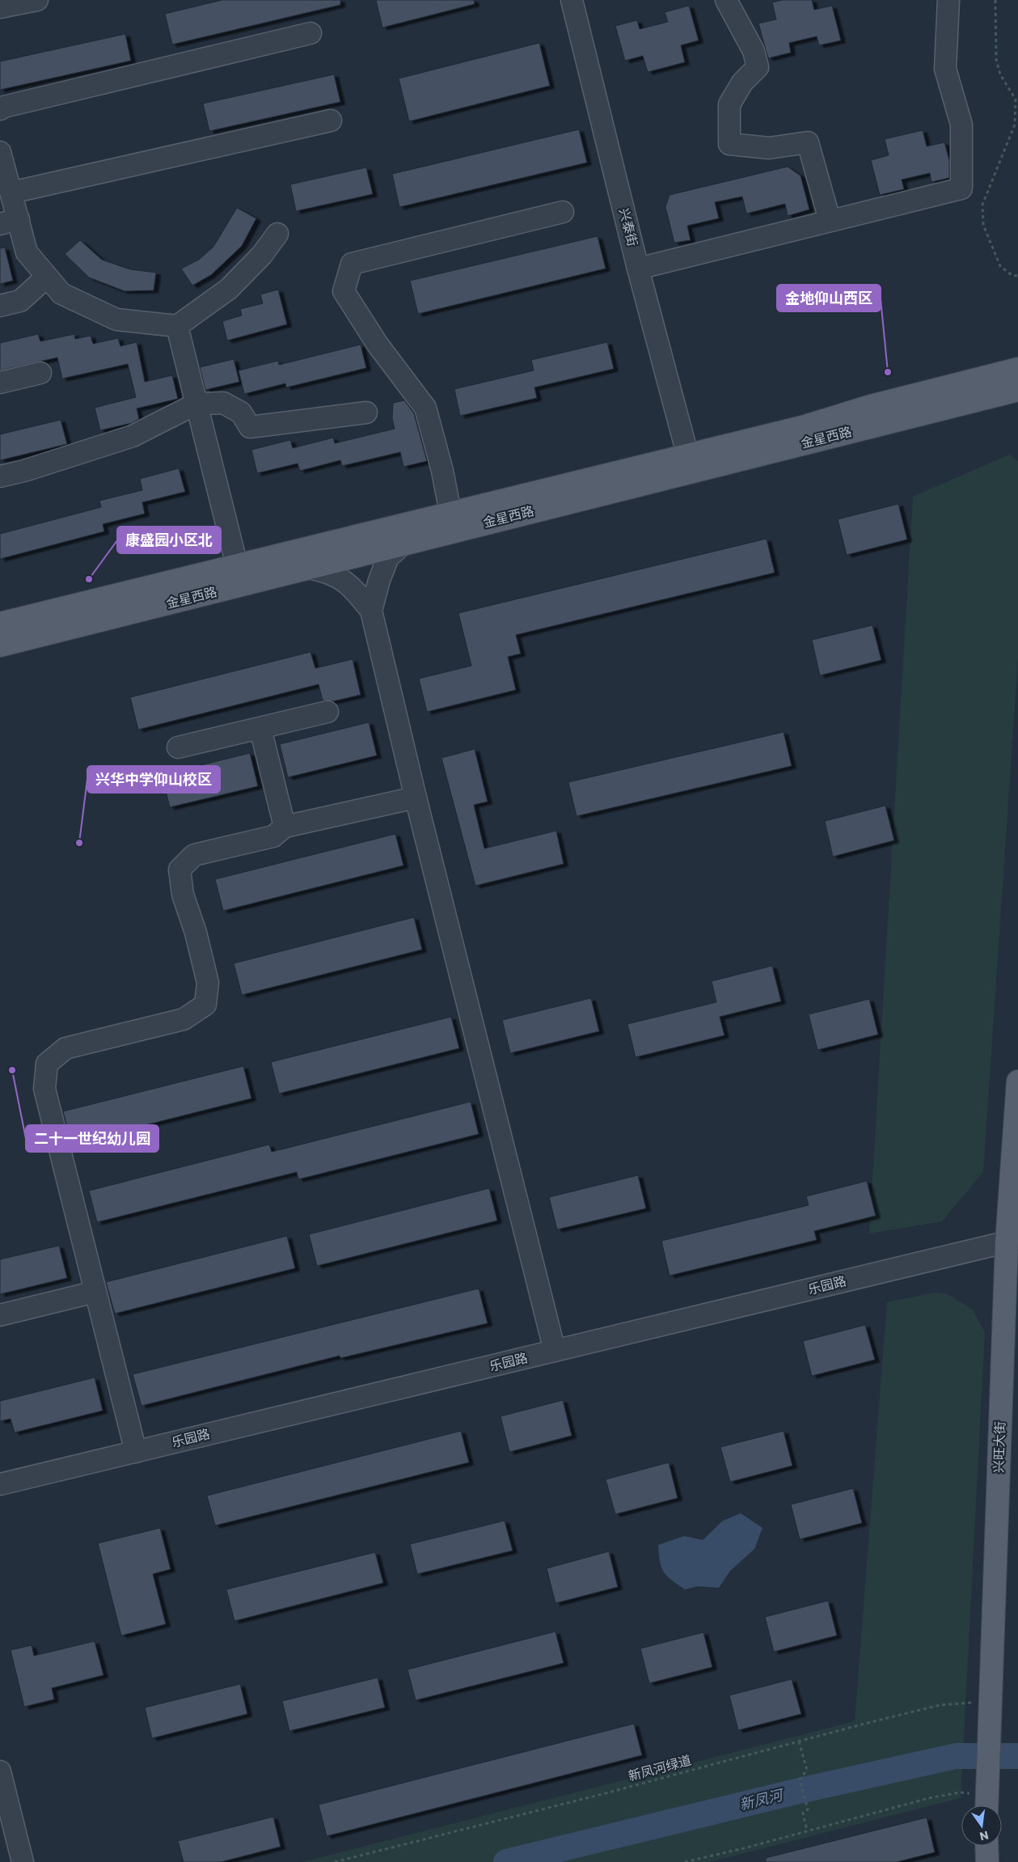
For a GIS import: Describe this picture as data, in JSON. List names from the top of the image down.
{
  "streets": {
    "main road": ["金星西路", "兴旺大街"],
    "street": ["兴泰街", "乐园路"],
    "path": ["新凤河绿道"]
  },
  "crossings": [
    ["兴泰街", "金星西路"],
    ["乐园路", "兴旺大街"],
    ["兴旺大街", "新凤河绿道"]
  ],
  "water": ["新凤河"],
  "places": [
    "金地仰山西区",
    "康盛园小区北",
    "兴华中学仰山校区",
    "二十一世纪幼儿园"
  ],
  "north": "bottom"
}
